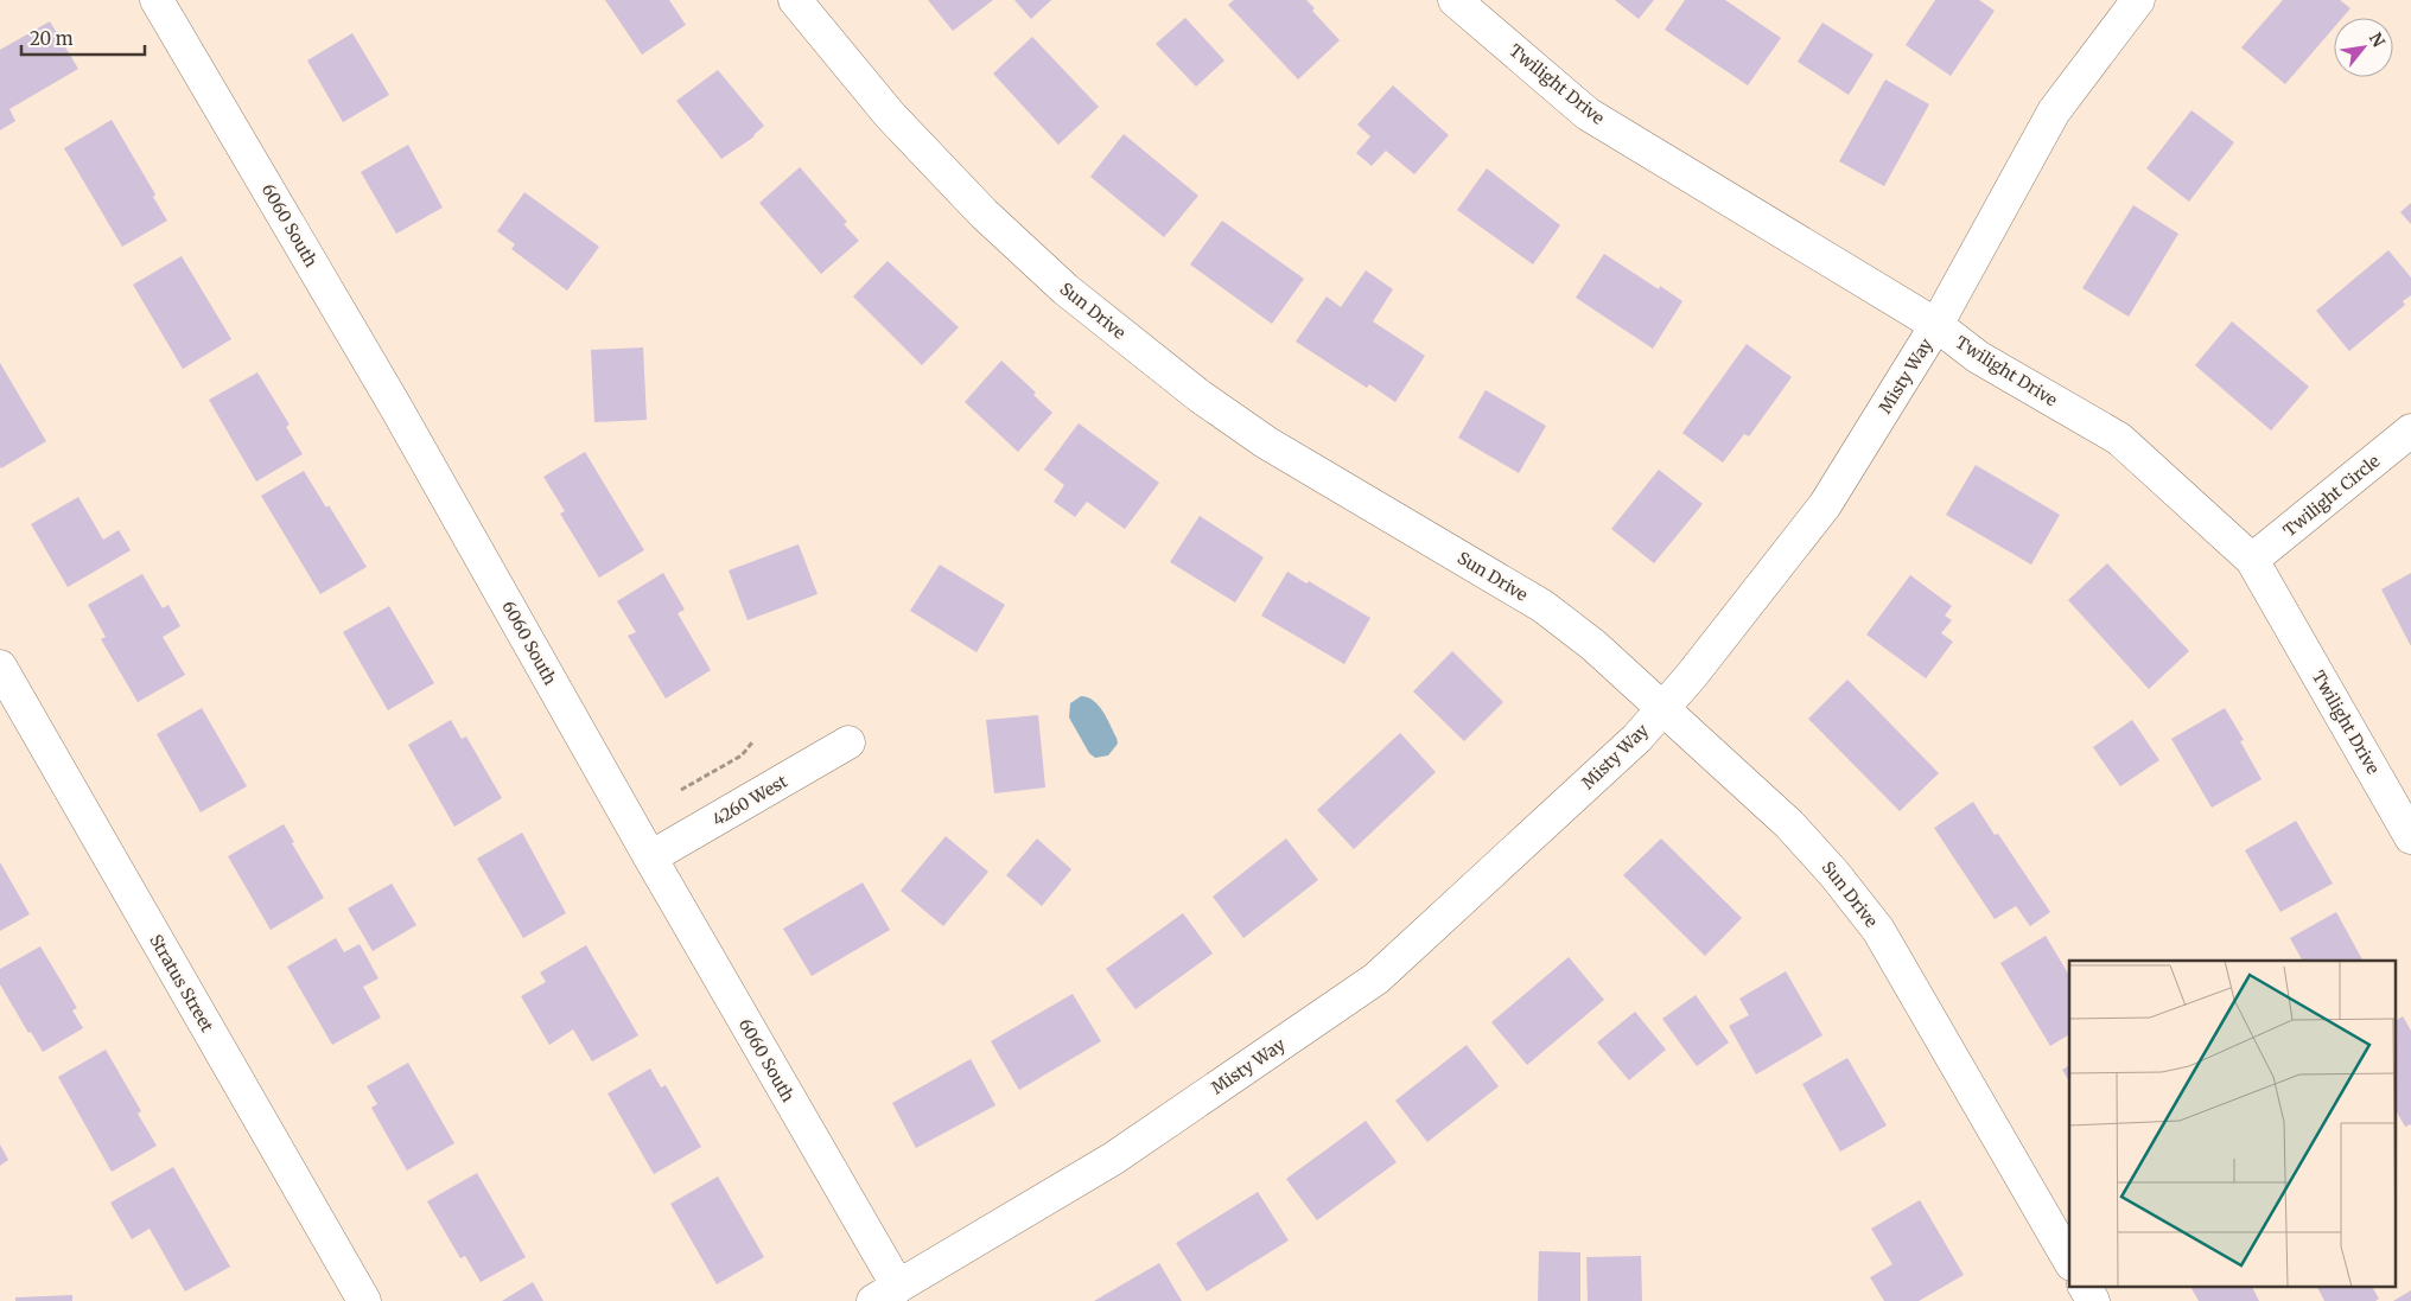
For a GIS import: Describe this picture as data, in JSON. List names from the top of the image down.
{
  "streets": {
    "street": [
      "Twilight Drive",
      "6060 South",
      "Sun Drive",
      "Misty Way",
      "Twilight Circle",
      "4260 West",
      "Stratus Street"
    ]
  },
  "crossings": [
    ["Twilight Drive", "Misty Way"],
    ["Twilight Drive", "Twilight Circle"],
    ["6060 South", "Misty Way"],
    ["6060 South", "4260 West"],
    ["Sun Drive", "Misty Way"]
  ],
  "scale_bar": "20 m",
  "north": "top right"
}
